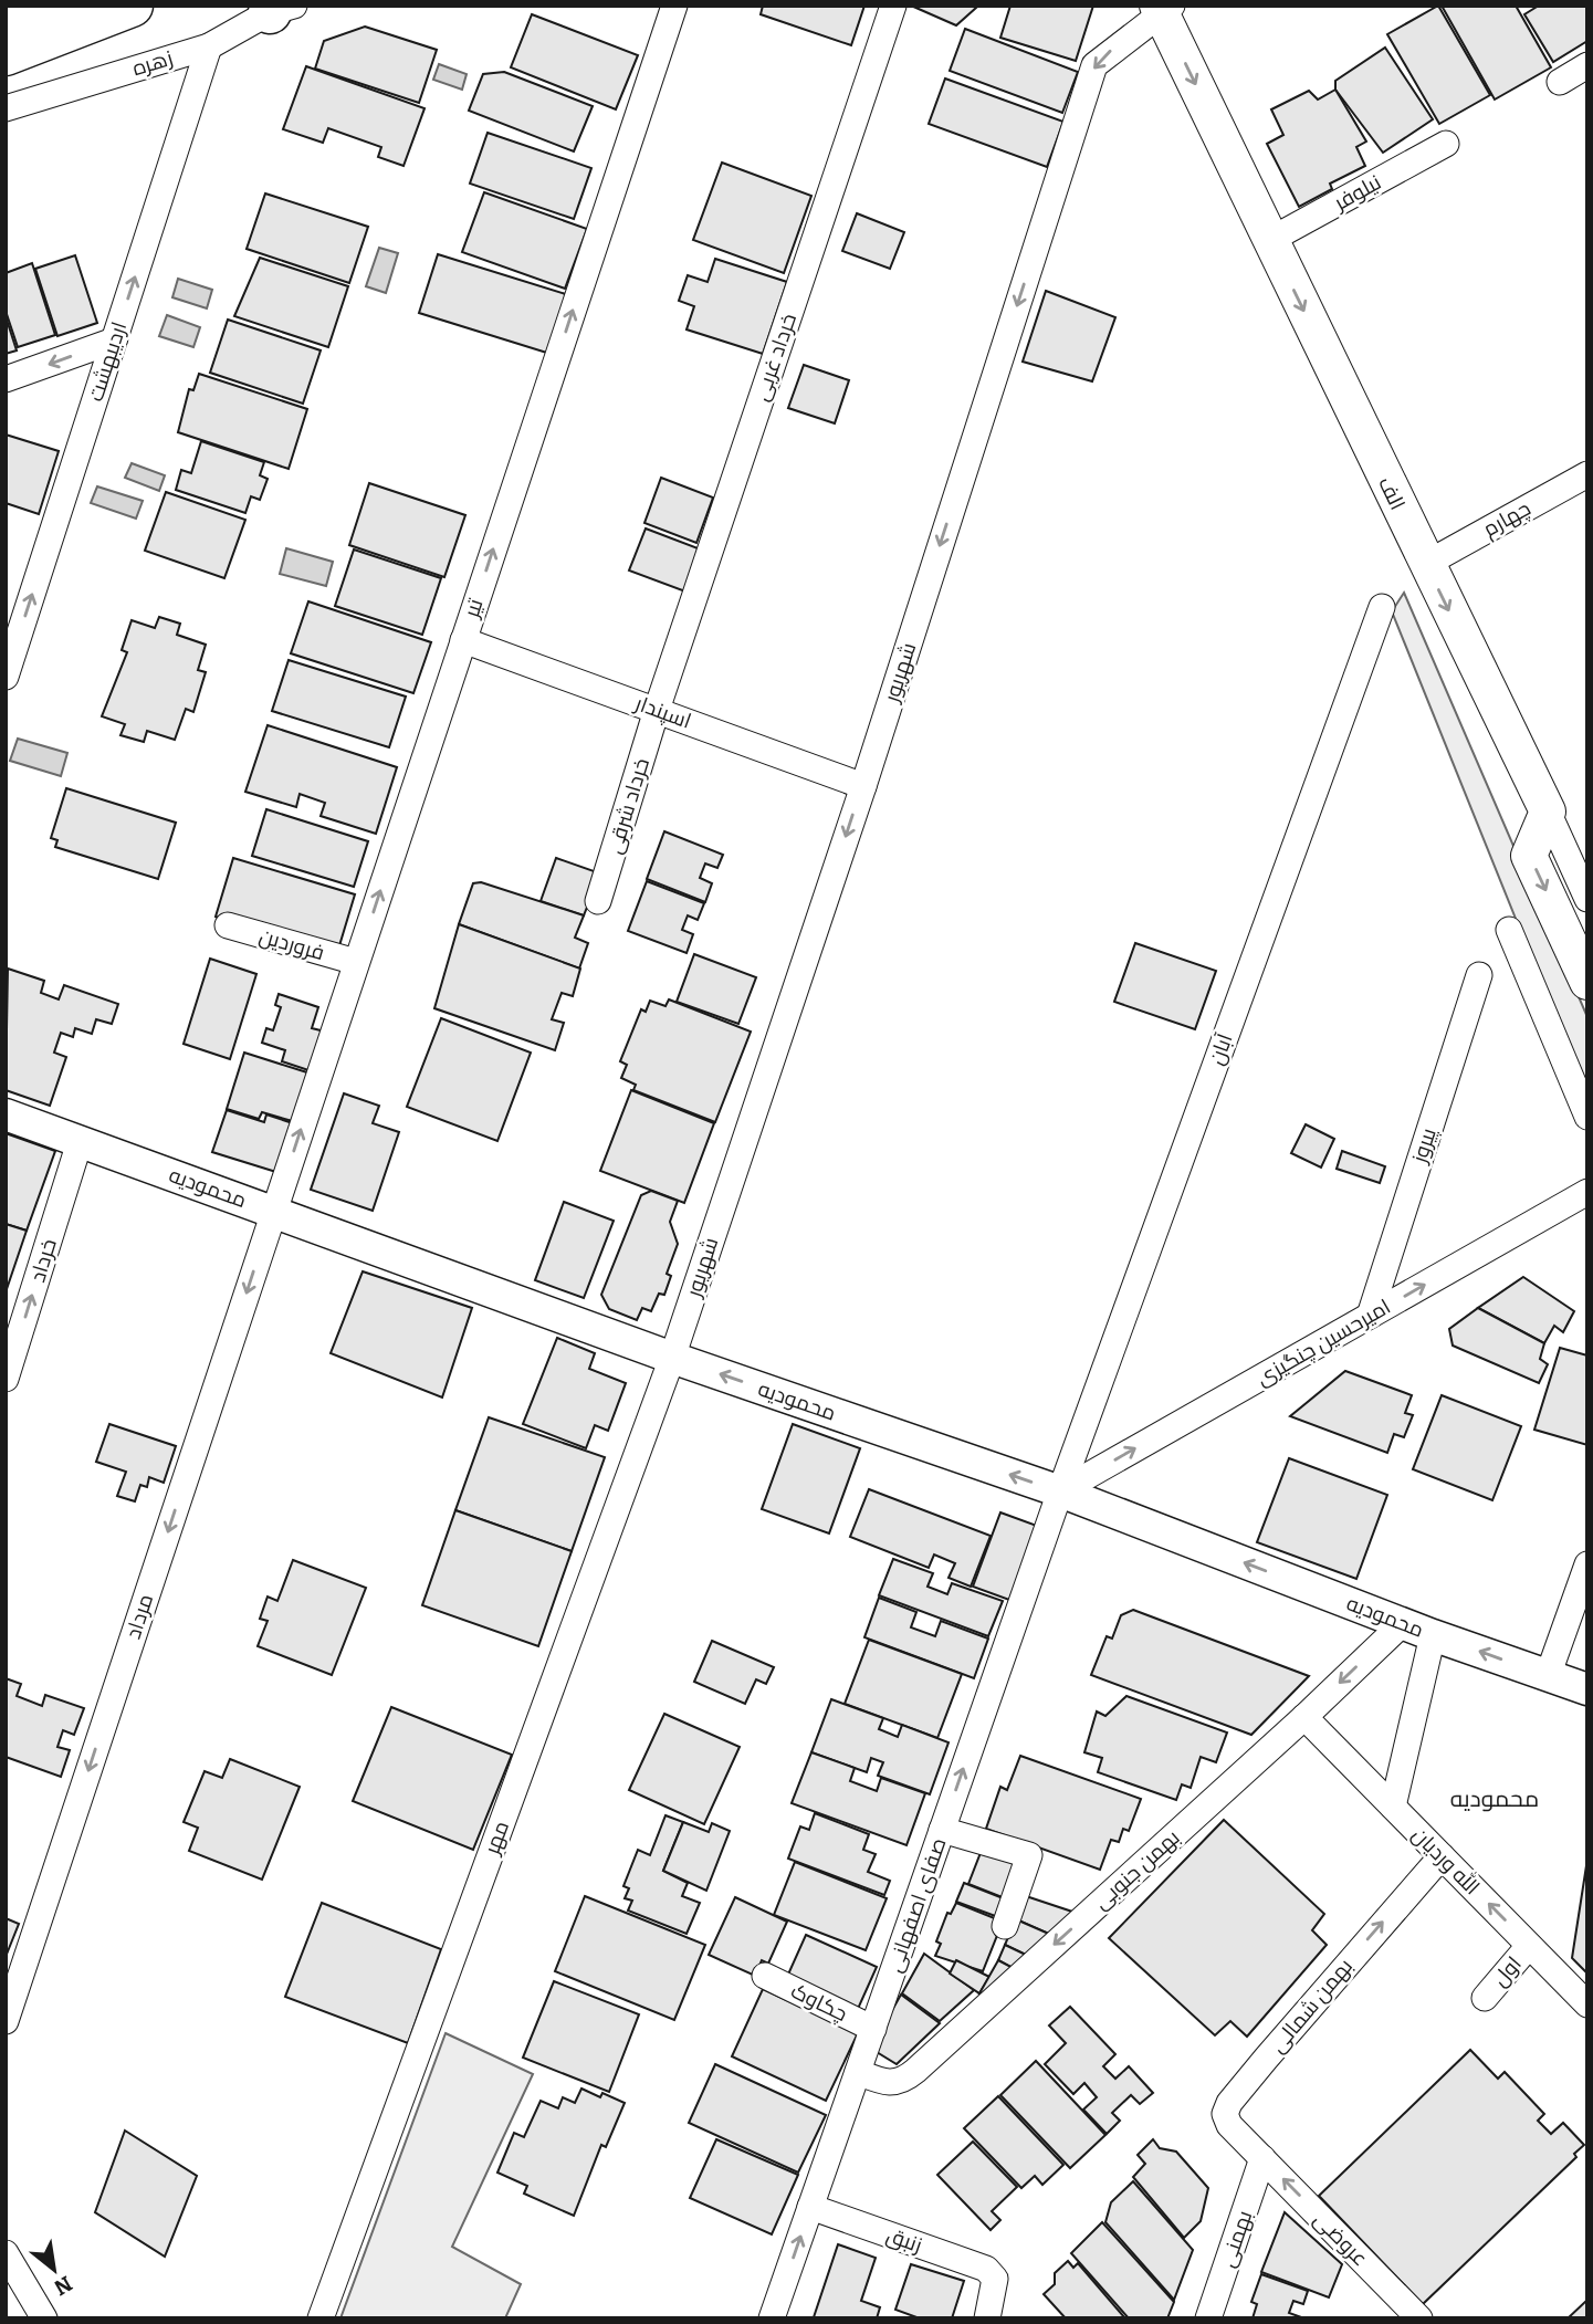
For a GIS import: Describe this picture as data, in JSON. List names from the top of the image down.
{
  "streets": {
    "main road": ["الف"],
    "street": [
      "زهره",
      "نیلوفر",
      "خرداد غربی",
      "اردیبهشت",
      "چهارم",
      "تیر",
      "شهریور",
      "اسپندار",
      "خرداد شرقی",
      "فروردین",
      "آبان",
      "پیروز",
      "محمودیه",
      "خرداد",
      "امیرحسین چنگیزی",
      "مرداد",
      "مهر",
      "الله وردیان",
      "بهمن جنوبی",
      "صفای اصفهانی",
      "اول",
      "چکاوک",
      "بهمن شمالی",
      "بهمنی",
      "عروضی",
      "زنبق"
    ]
  },
  "crossings": [
    ["زهره", "اردیبهشت"],
    ["نیلوفر", "الف"],
    ["خرداد غربی", "اسپندار"],
    ["خرداد غربی", "خرداد شرقی"],
    ["الف", "چهارم"],
    ["الف", "شهریور"],
    ["تیر", "اسپندار"],
    ["تیر", "فروردین"],
    ["تیر", "محمودیه"],
    ["تیر", "مرداد"],
    ["شهریور", "اسپندار"],
    ["شهریور", "محمودیه"],
    ["شهریور", "مهر"],
    ["اسپندار", "خرداد شرقی"],
    ["آبان", "محمودیه"],
    ["آبان", "امیرحسین چنگیزی"],
    ["آبان", "صفای اصفهانی"],
    ["پیروز", "امیرحسین چنگیزی"],
    ["محمودیه", "خرداد"],
    ["محمودیه", "امیرحسین چنگیزی"],
    ["محمودیه", "مرداد"],
    ["محمودیه", "مهر"],
    ["محمودیه", "بهمن جنوبی"],
    ["محمودیه", "صفای اصفهانی"],
    ["امیرحسین چنگیزی", "صفای اصفهانی"],
    ["الله وردیان", "بهمن جنوبی"],
    ["الله وردیان", "اول"],
    ["الله وردیان", "بهمن شمالی"],
    ["بهمن جنوبی", "صفای اصفهانی"],
    ["صفای اصفهانی", "چکاوک"],
    ["صفای اصفهانی", "زنبق"],
    ["بهمن شمالی", "بهمنی"],
    ["بهمن شمالی", "عروضی"],
    ["بهمنی", "عروضی"]
  ],
  "one_way": [
    "اردیبهشت",
    "الف",
    "تیر",
    "شهریور",
    "محمودیه",
    "خرداد",
    "امیرحسین چنگیزی",
    "مرداد",
    "بهمن جنوبی",
    "صفای اصفهانی",
    "بهمن شمالی",
    "عروضی"
  ],
  "districts": ["محمودیه"],
  "north": "bottom right"
}
